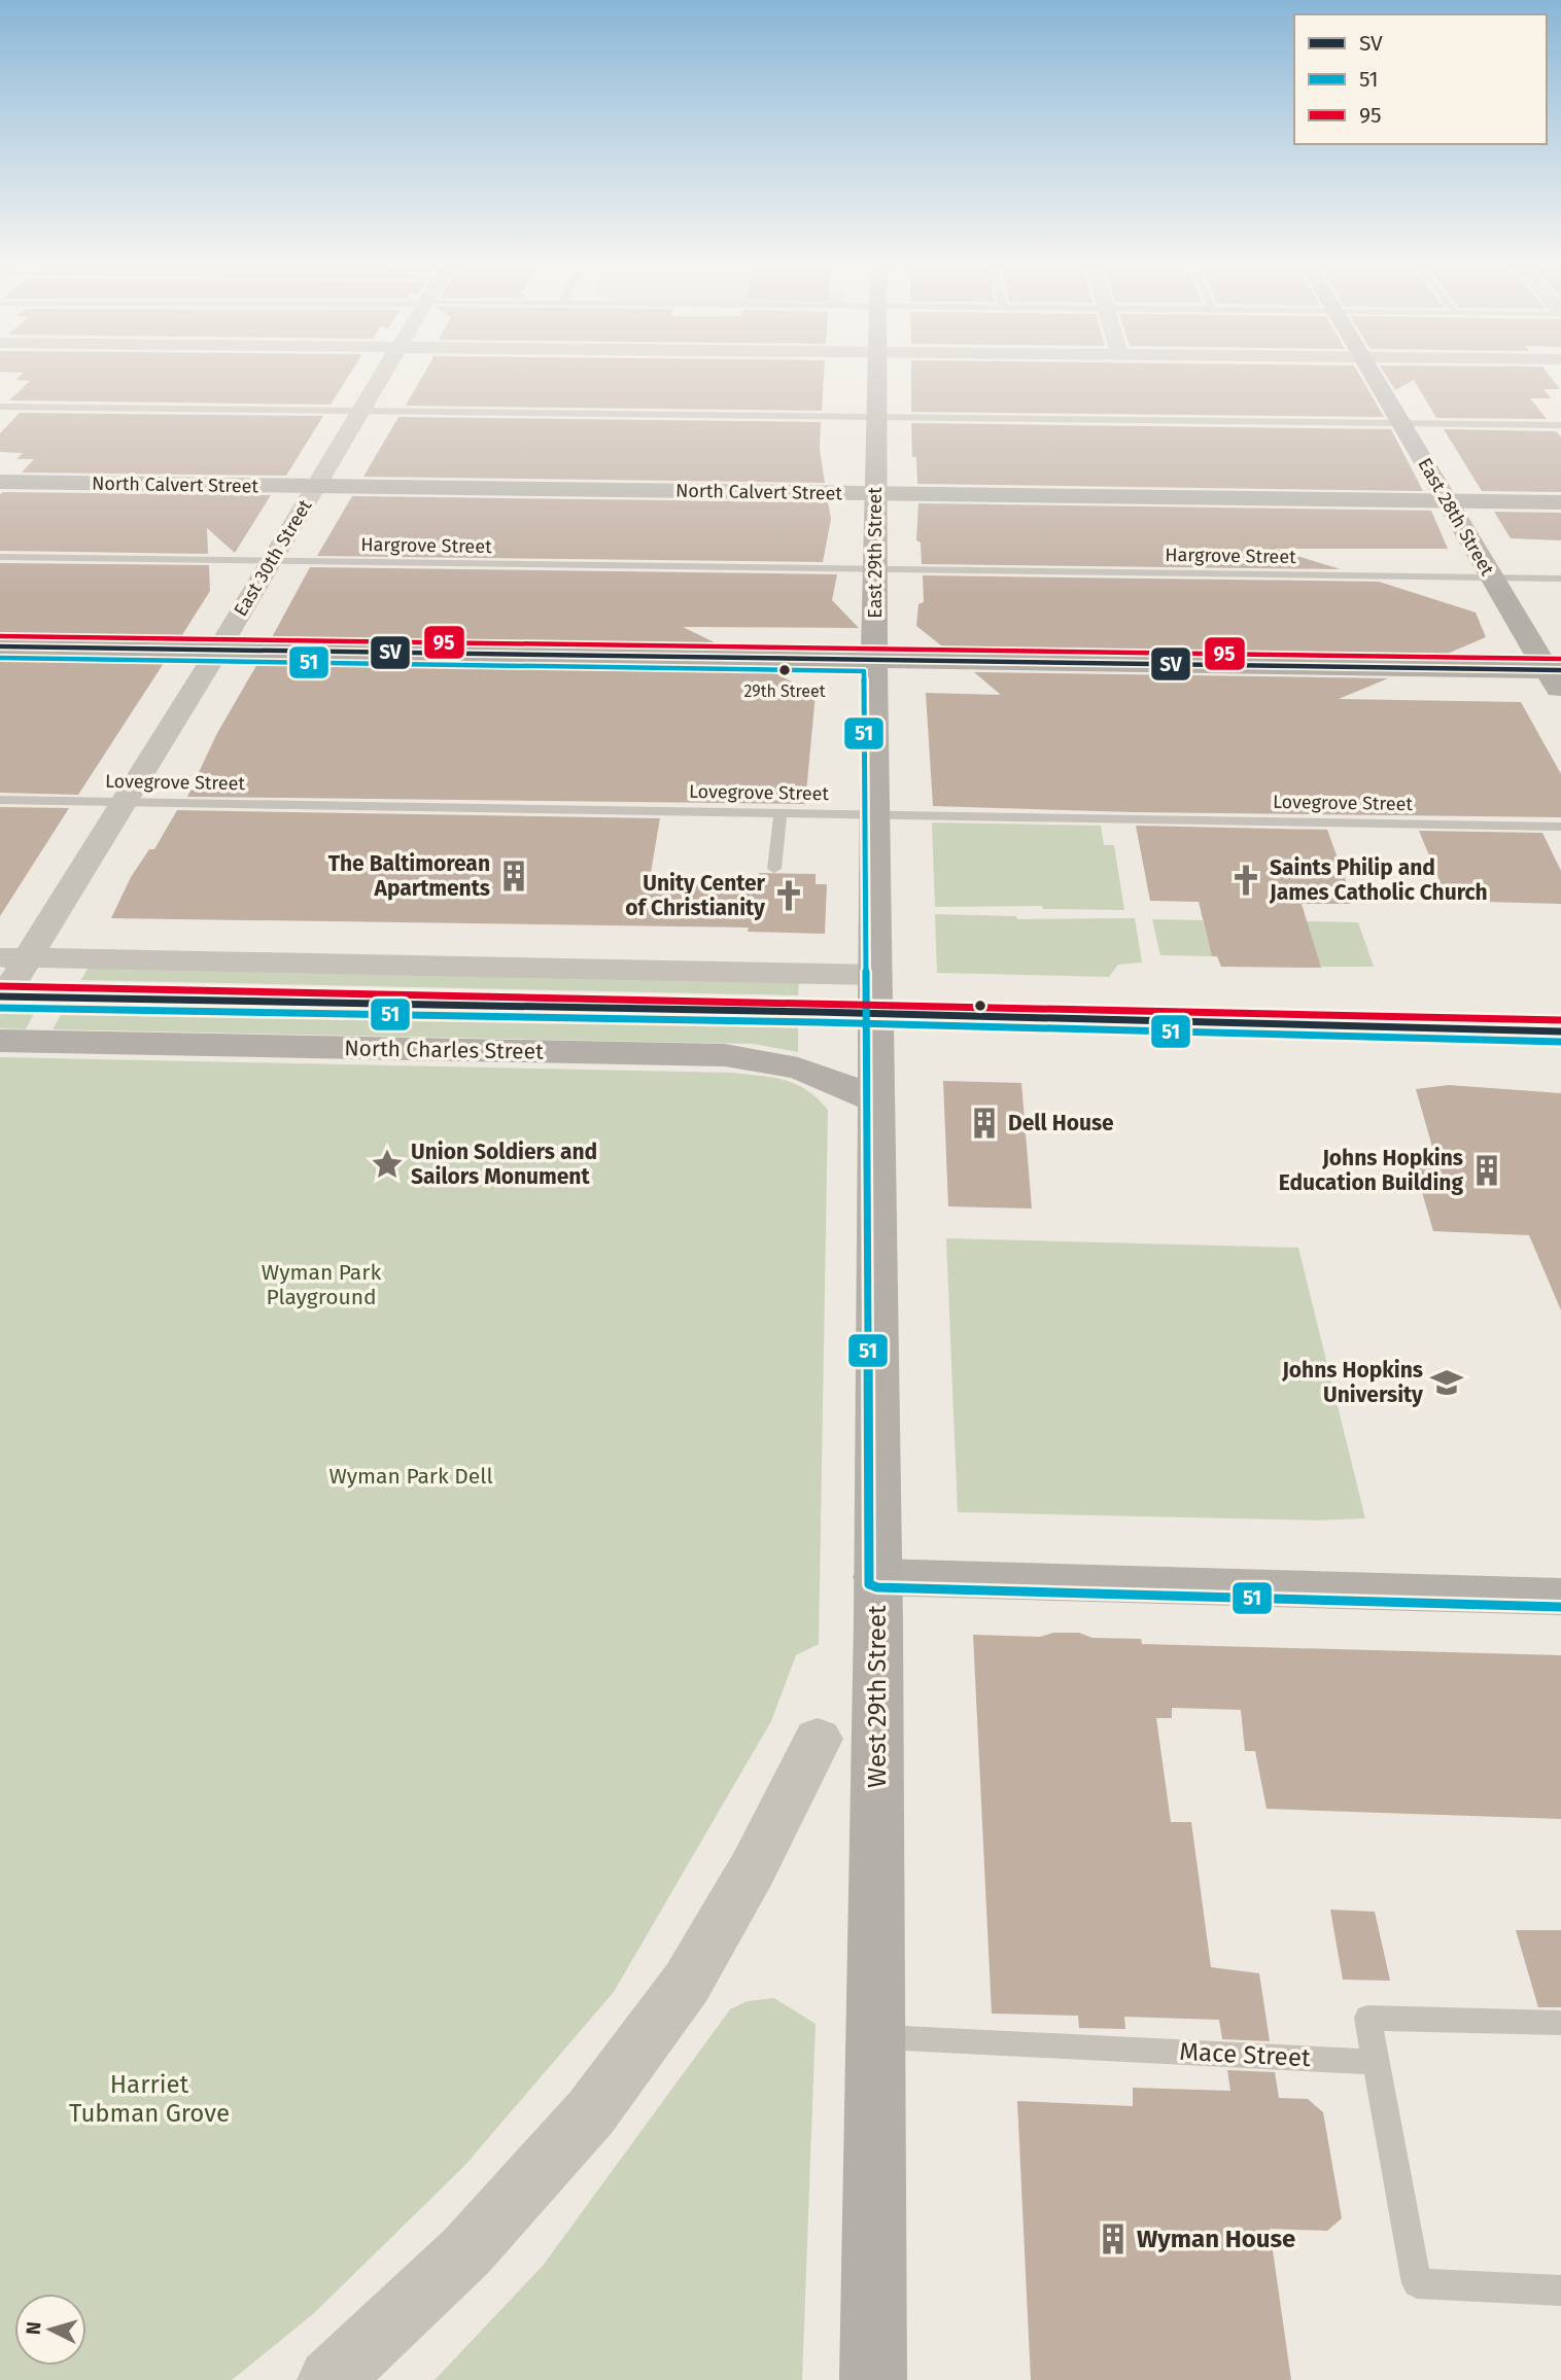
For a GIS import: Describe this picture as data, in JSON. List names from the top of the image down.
{
  "streets": {
    "main road": [
      "North Calvert Street",
      "East 28th Street",
      "East 29th Street",
      "North Charles Street",
      "West 29th Street"
    ],
    "street": ["East 30th Street"],
    "lane": ["Hargrove Street", "Lovegrove Street", "Mace Street"]
  },
  "crossings": [
    ["North Calvert Street", "East 28th Street"],
    ["North Calvert Street", "East 29th Street"],
    ["North Calvert Street", "East 30th Street"],
    ["East 28th Street", "Hargrove Street"],
    ["Hargrove Street", "East 29th Street"],
    ["Hargrove Street", "East 30th Street"],
    ["East 29th Street", "Lovegrove Street"],
    ["East 29th Street", "North Charles Street"],
    ["East 29th Street", "West 29th Street"],
    ["East 30th Street", "Lovegrove Street"],
    ["East 30th Street", "North Charles Street"],
    ["North Charles Street", "West 29th Street"],
    ["West 29th Street", "Mace Street"]
  ],
  "parks": ["Wyman Park Playground", "Wyman Park Dell", "Harriet Tubman Grove"],
  "places": {
    "other": ["29th Street"],
    "building": [
      "The Baltimorean Apartments",
      "Dell House",
      "Johns Hopkins Education Building",
      "Wyman House"
    ],
    "church": ["Saints Philip and James Catholic Church", "Unity Center of Christianity"],
    "place": ["Union Soldiers and Sailors Monument"],
    "school or university": ["Johns Hopkins University"]
  },
  "lines": ["transit line 95", "transit line SV", "transit line 51"],
  "legend": ["SV", "51", "95"],
  "north": "left"
}
